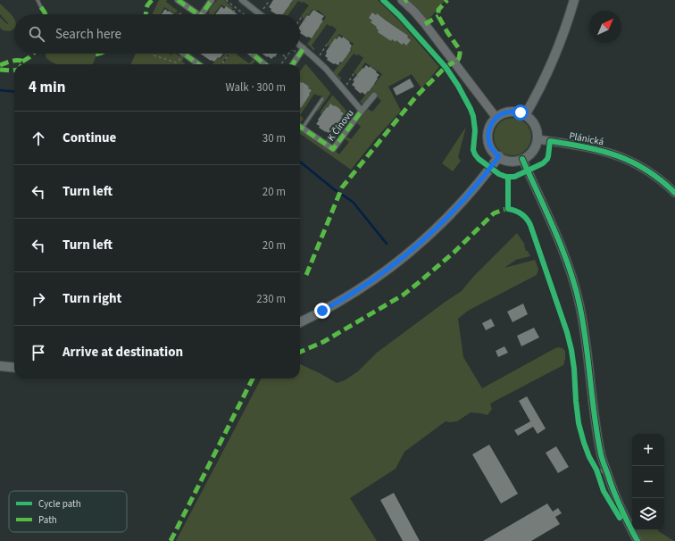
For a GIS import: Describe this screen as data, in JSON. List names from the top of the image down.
{
  "streets": {
    "street": ["K Čínovu", "Plánická"]
  },
  "legend": ["Cycle path", "Path"],
  "north": "top right",
  "page": {
    "search": "Search here",
    "heading": ["4 min", "Walk · 300 m"],
    "list": [
      ["Continue", "30 m"],
      ["Turn left", "20 m"],
      ["Turn left", "20 m"],
      ["Turn right", "230 m"],
      "Arrive at destination"
    ],
    "map_buttons": ["+", "−"]
  }
}
